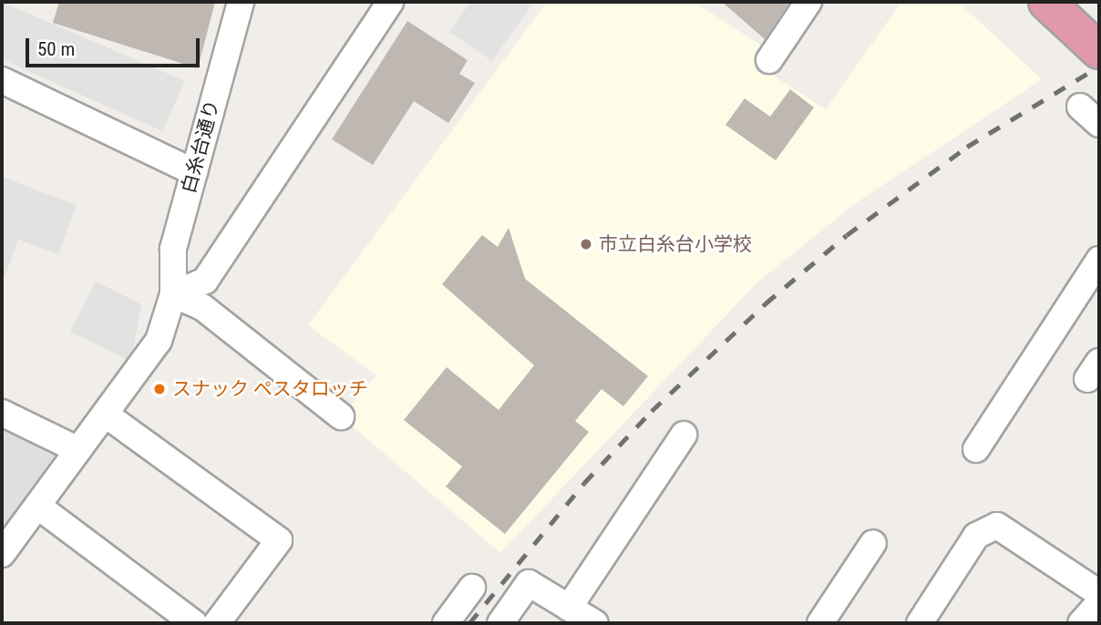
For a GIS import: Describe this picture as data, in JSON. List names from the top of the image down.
{
  "streets": {
    "street": ["白糸台通り"]
  },
  "places": ["市立白糸台小学校", "スナック ペスタロッチ"],
  "scale_bar": "50 m"
}
